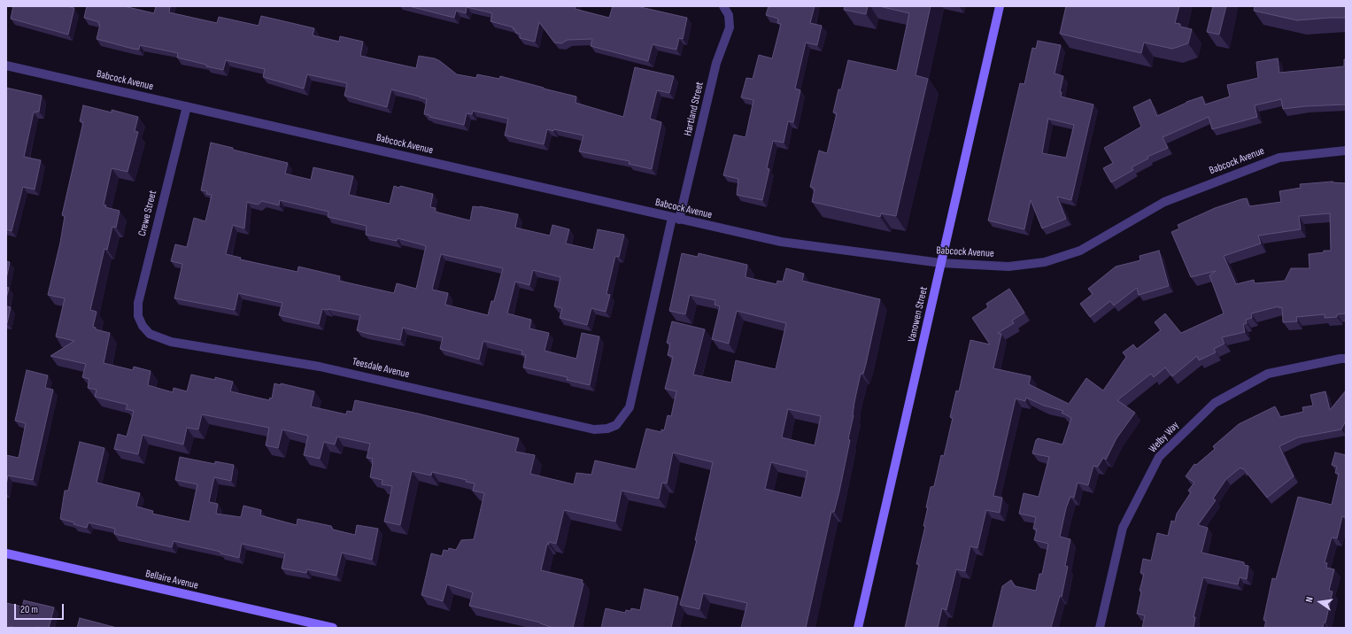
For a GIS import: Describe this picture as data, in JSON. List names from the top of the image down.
{
  "streets": {
    "main road": ["Vanowen Street", "Bellaire Avenue"],
    "street": [
      "Babcock Avenue",
      "Hartland Street",
      "Crewe Street",
      "Teesdale Avenue",
      "Welby Way"
    ]
  },
  "crossings": [
    ["Babcock Avenue", "Hartland Street"],
    ["Babcock Avenue", "Crewe Street"],
    ["Babcock Avenue", "Vanowen Street"],
    ["Hartland Street", "Teesdale Avenue"],
    ["Crewe Street", "Teesdale Avenue"]
  ],
  "scale_bar": "20 m",
  "north": "left"
}
